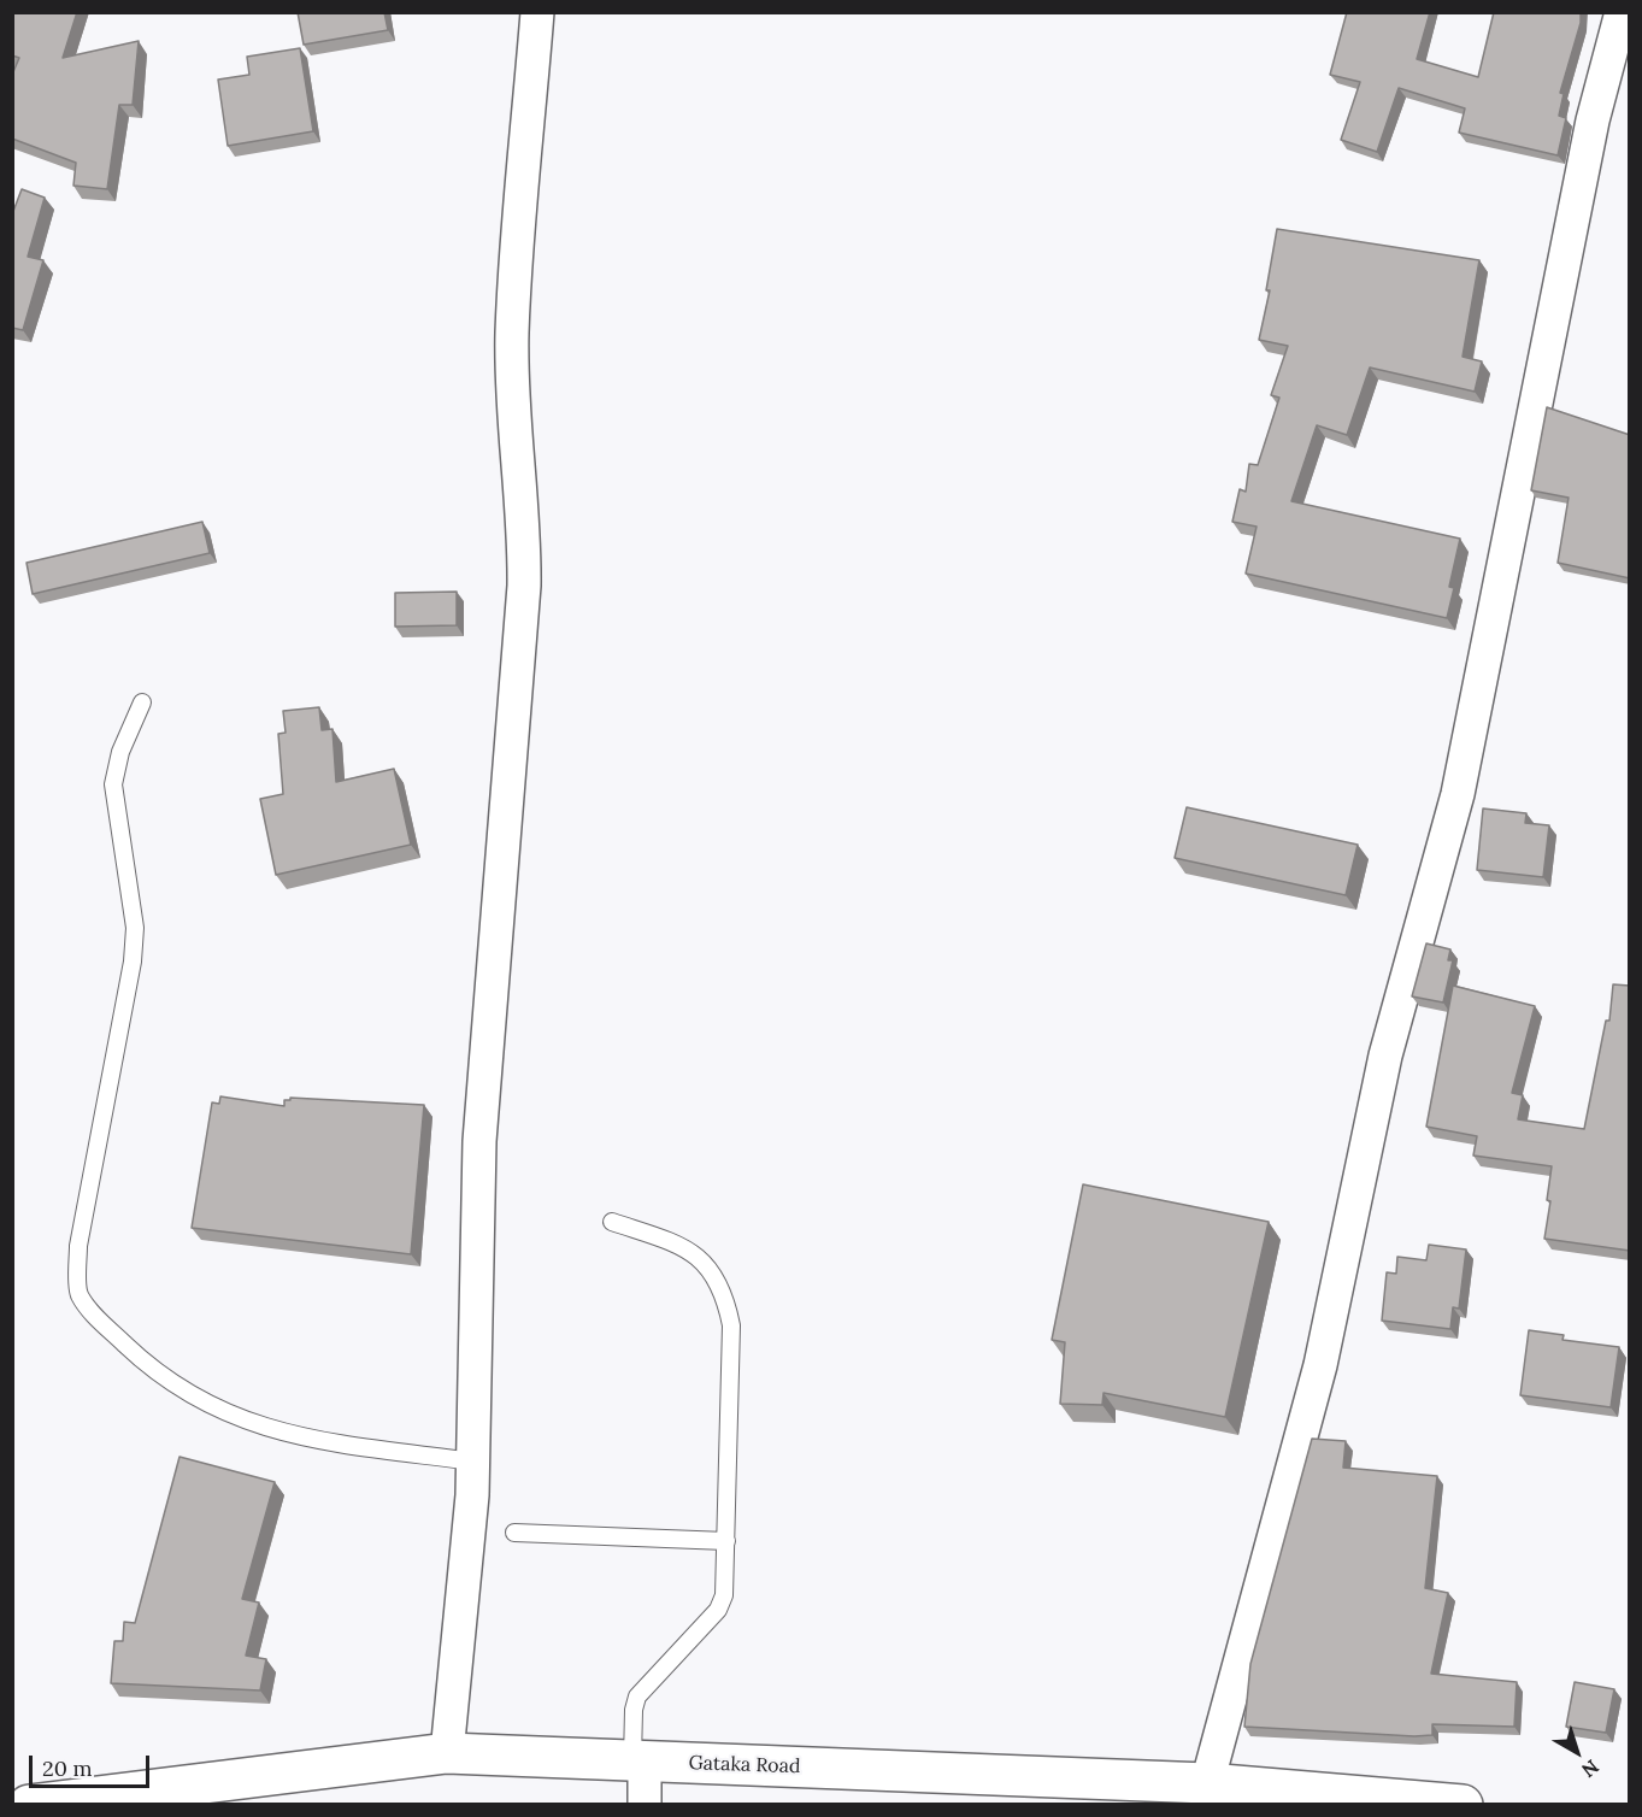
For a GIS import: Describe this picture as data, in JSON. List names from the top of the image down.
{
  "streets": {
    "street": ["Gataka Road"]
  },
  "scale_bar": "20 m",
  "north": "bottom right"
}
